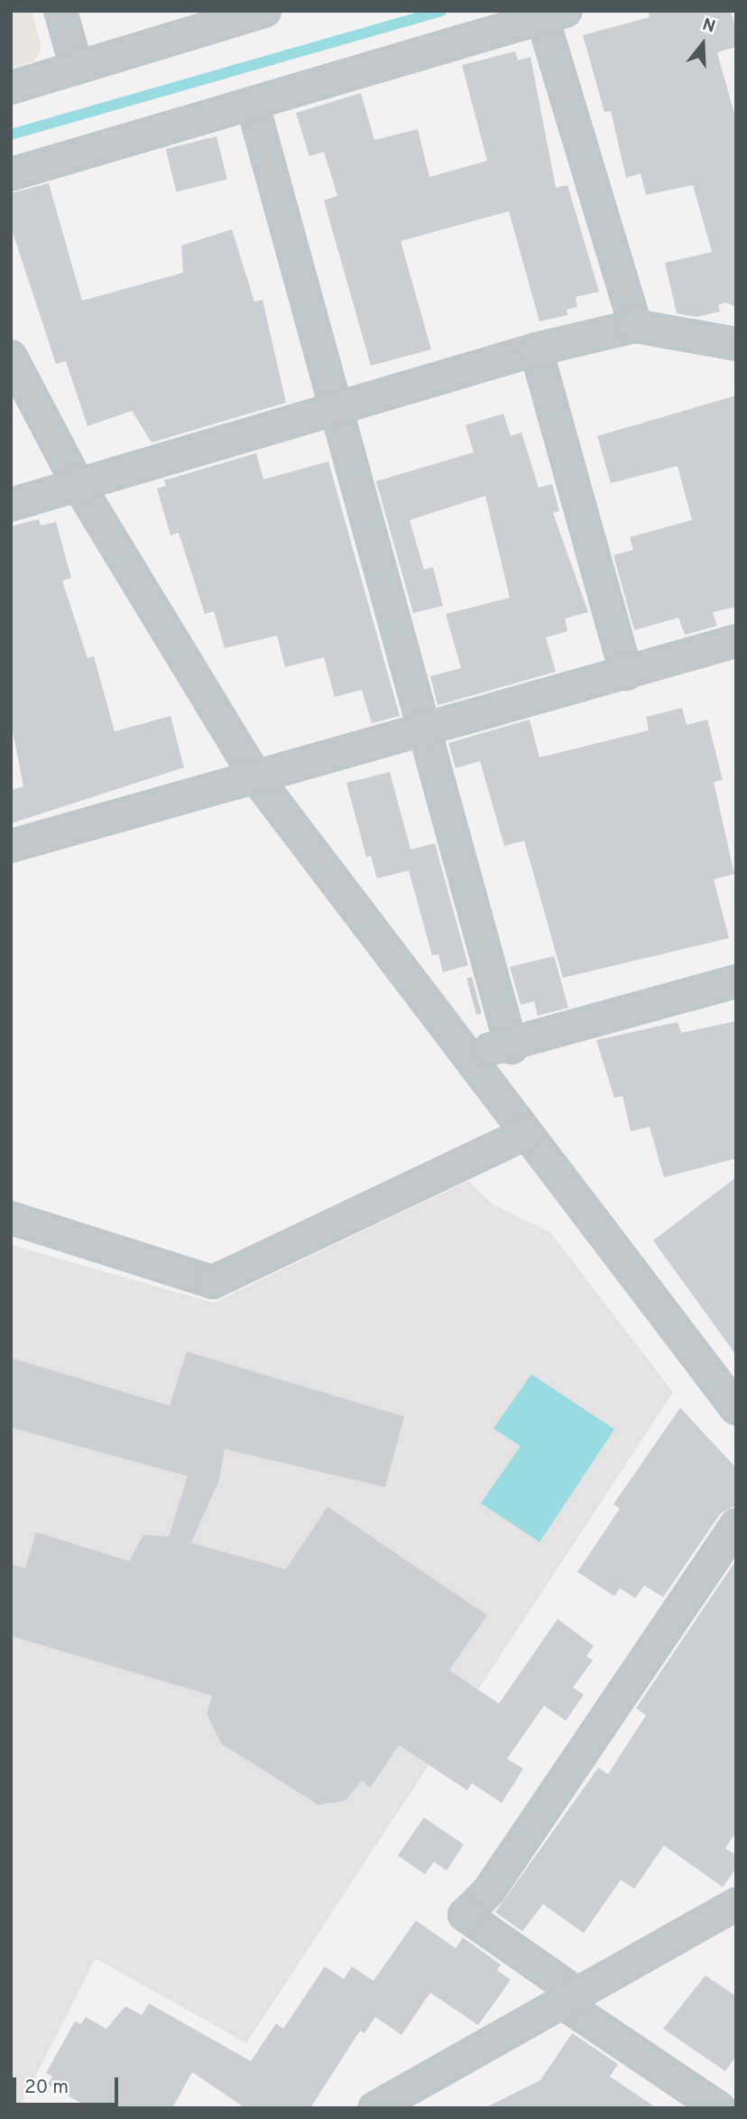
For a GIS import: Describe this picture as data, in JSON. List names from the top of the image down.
{
  "scale_bar": "20 m",
  "north": "top"
}
